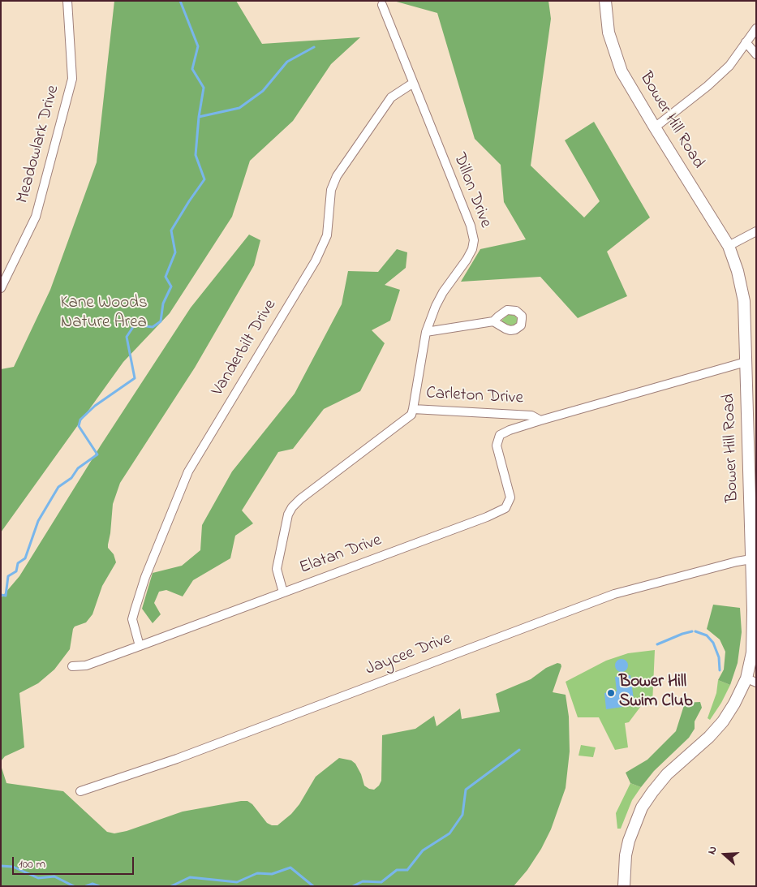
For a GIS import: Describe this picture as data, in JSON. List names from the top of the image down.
{
  "streets": {
    "main road": ["Bower Hill Road"],
    "street": [
      "Meadowlark Drive",
      "Dillon Drive",
      "Vanderbilt Drive",
      "Carleton Drive",
      "Elatan Drive",
      "Jaycee Drive"
    ]
  },
  "crossings": [
    ["Bower Hill Road", "Carleton Drive"],
    ["Bower Hill Road", "Jaycee Drive"],
    ["Dillon Drive", "Vanderbilt Drive"],
    ["Dillon Drive", "Carleton Drive"],
    ["Vanderbilt Drive", "Elatan Drive"],
    ["Carleton Drive", "Elatan Drive"]
  ],
  "parks": ["Kane Woods Nature Area"],
  "places": ["Bower Hill Swim Club"],
  "scale_bar": "100 m",
  "north": "left"
}
